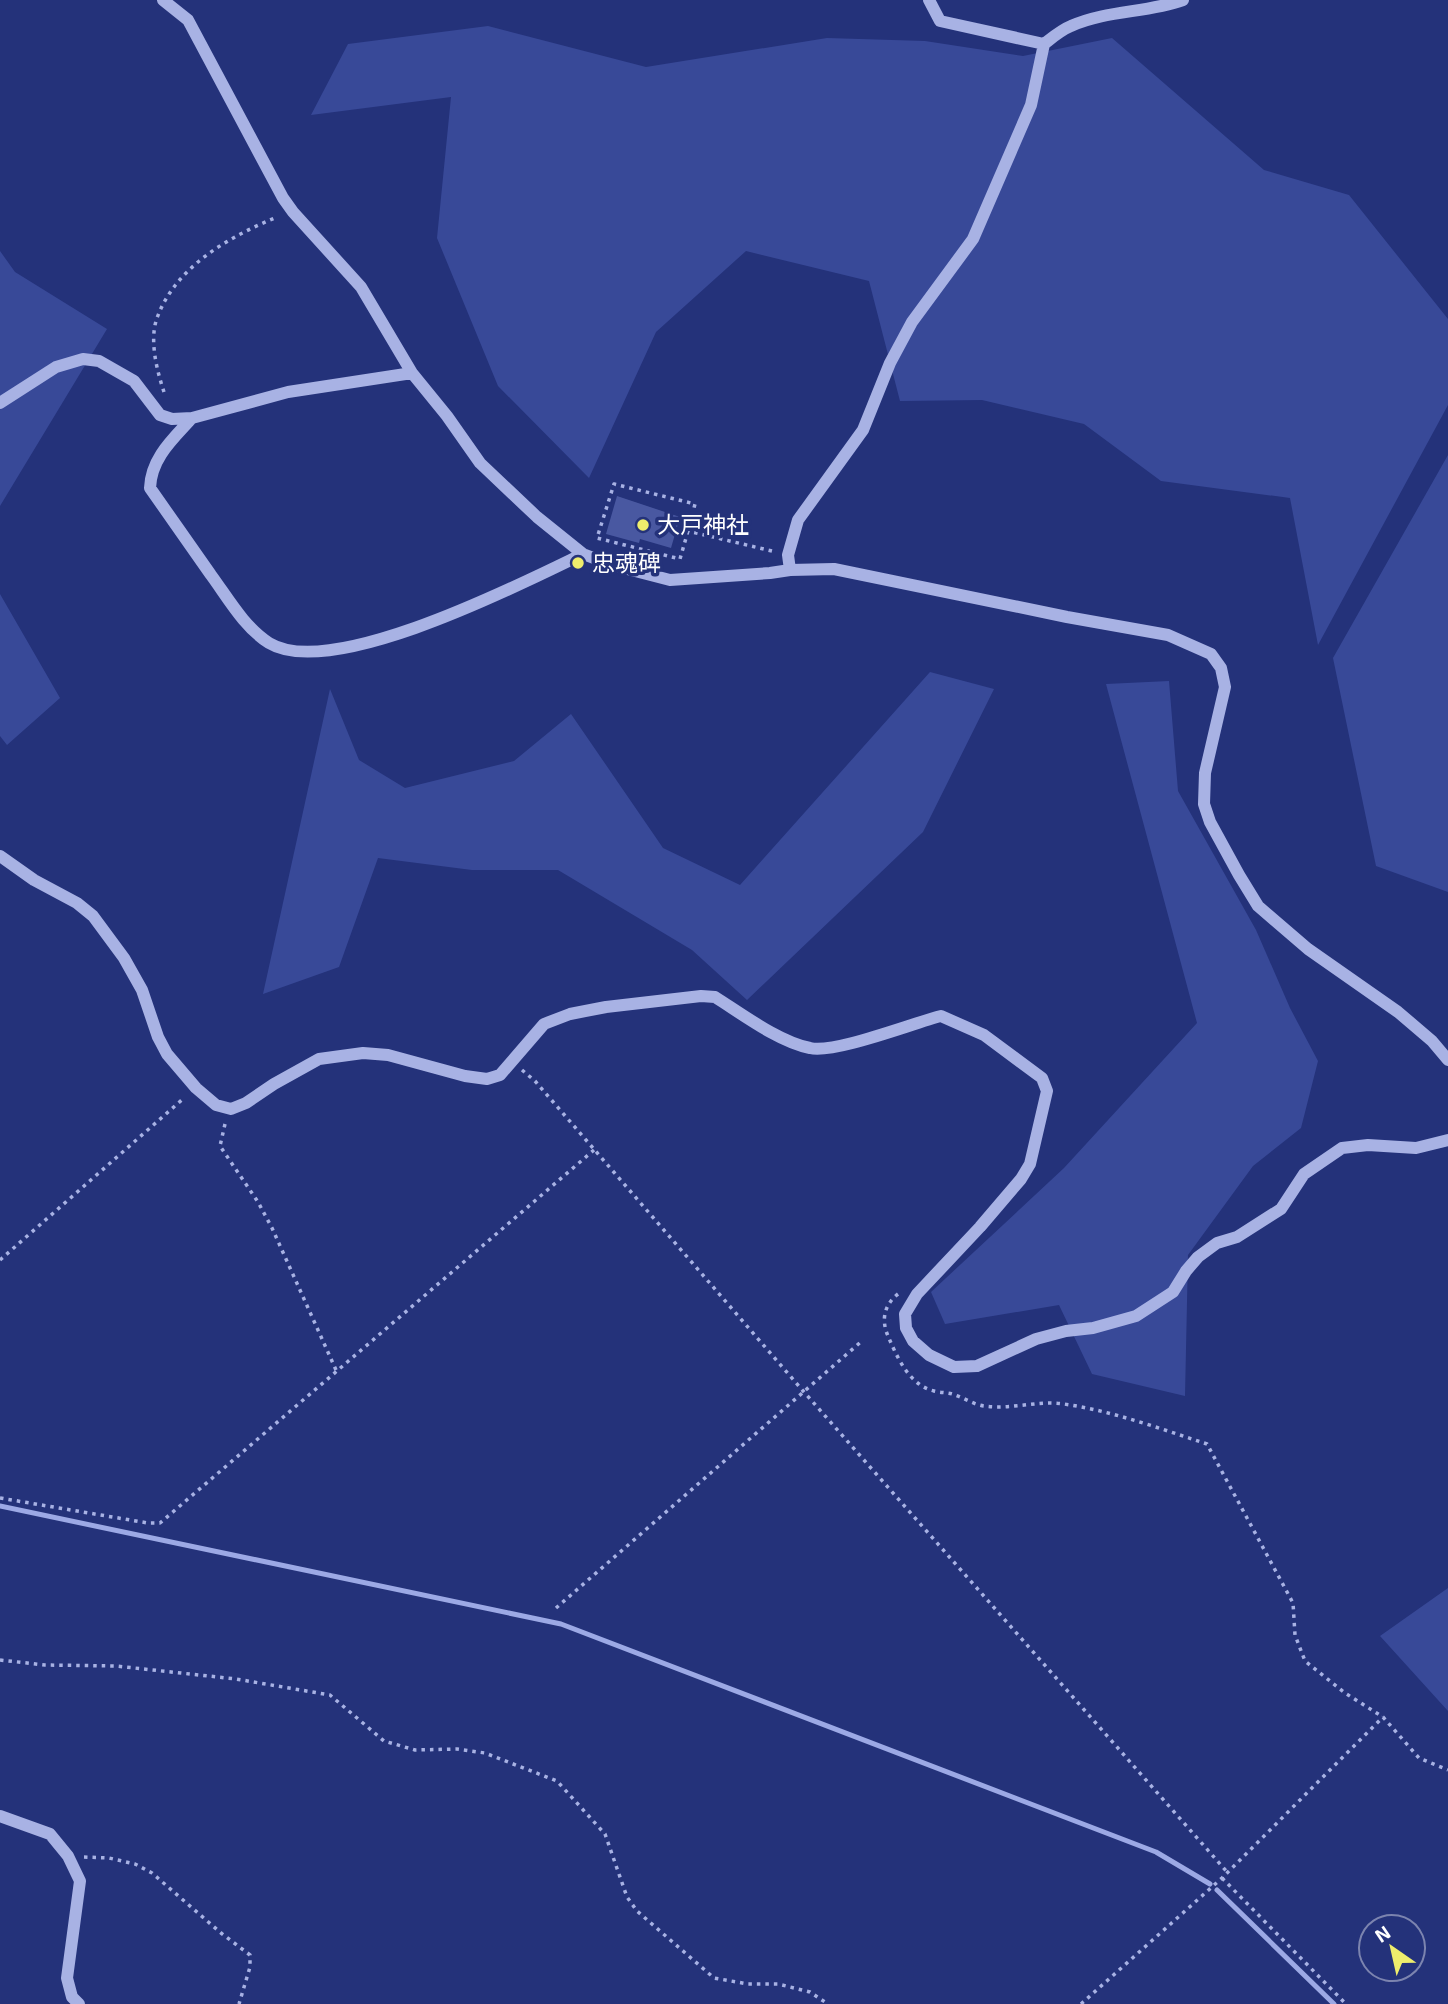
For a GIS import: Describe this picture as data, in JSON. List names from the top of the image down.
{
  "places": ["大戸神社", "忠魂碑"],
  "north": "top left"
}
